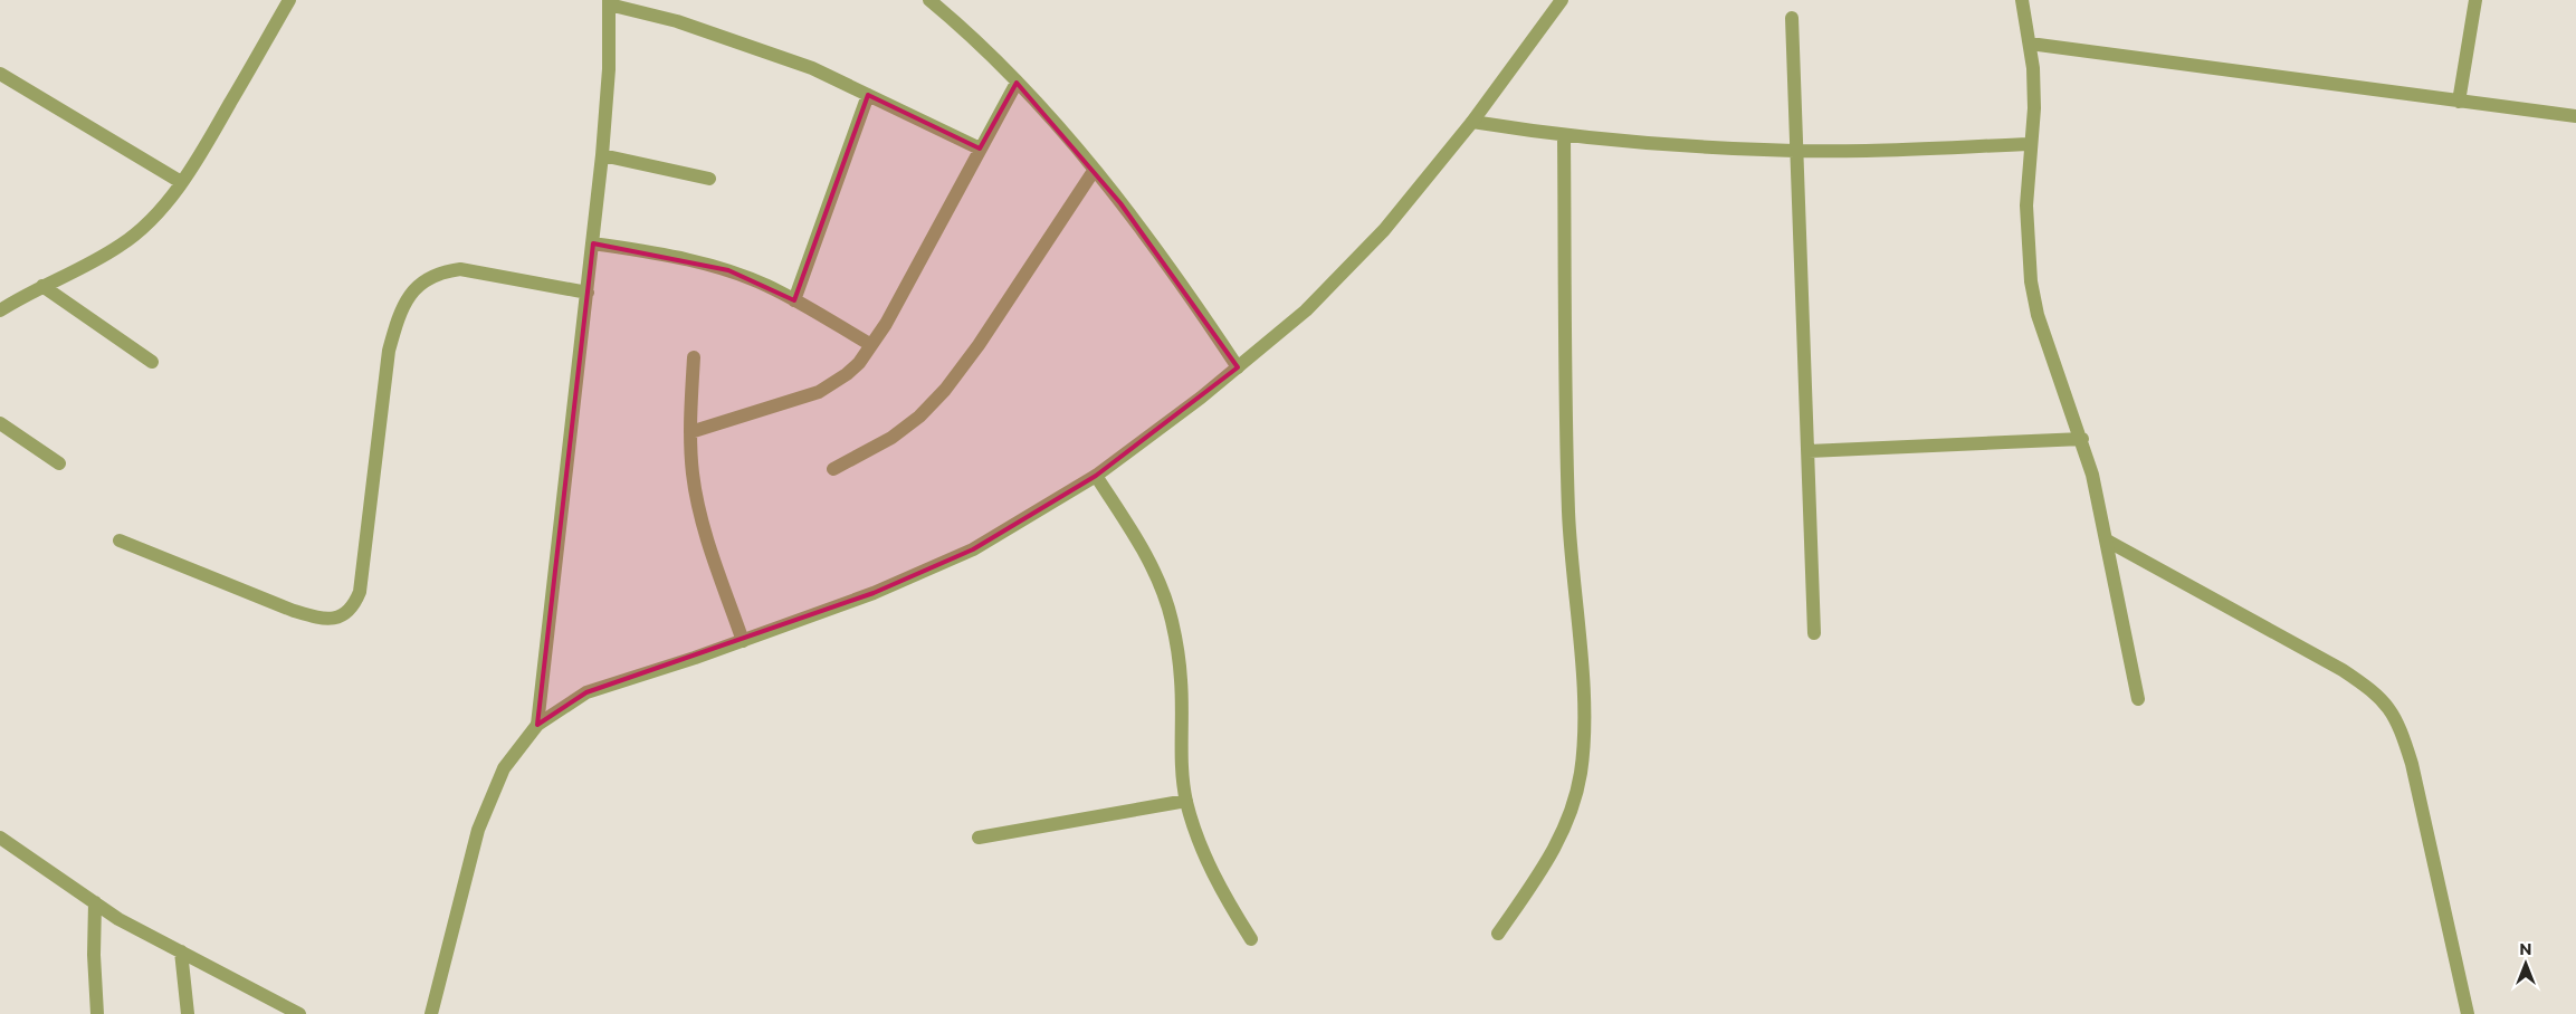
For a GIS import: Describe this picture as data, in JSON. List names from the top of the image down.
{
  "north": "top"
}
